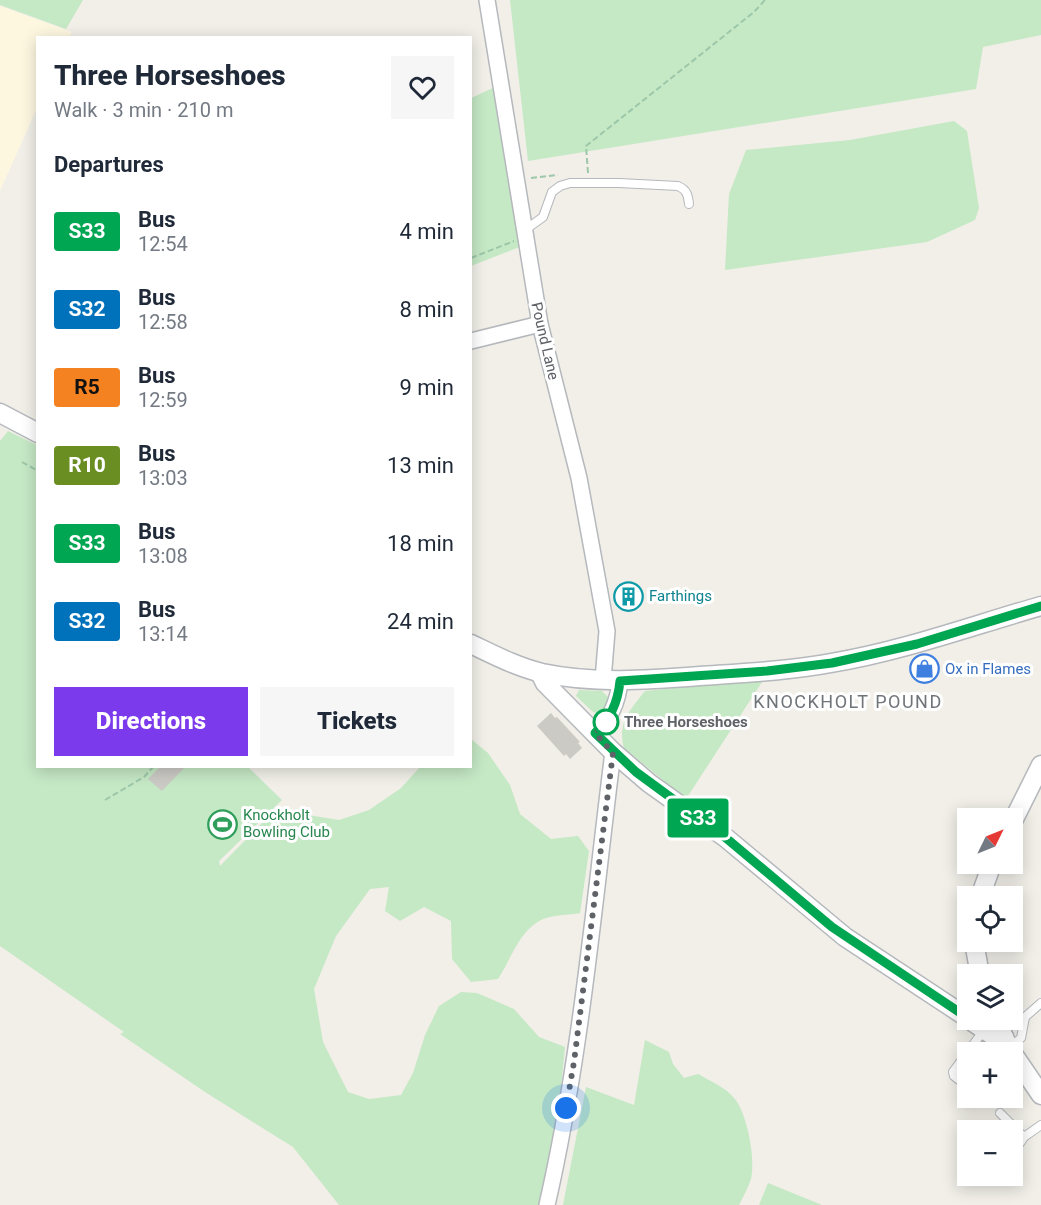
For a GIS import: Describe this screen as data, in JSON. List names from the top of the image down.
{
  "streets": {
    "street": ["Pound Lane"]
  },
  "districts": ["KNOCKHOLT POUND"],
  "places": {
    "building": ["Farthings"],
    "shop": ["Ox in Flames"],
    "other": ["Three Horseshoes"],
    "sports": ["Knockholt Bowling Club"]
  },
  "lines": ["bus line S33"],
  "north": "top right",
  "page": {
    "on_map": "S33",
    "heading": [
      ["Three Horseshoes", "Walk · 3 min · 210 m"],
      "Departures"
    ],
    "list": [
      {
        "mark": "S33",
        "name": "Bus",
        "note": "12:54",
        "value": "4 min"
      },
      {
        "mark": "S32",
        "name": "Bus",
        "note": "12:58",
        "value": "8 min"
      },
      {
        "mark": "R5",
        "name": "Bus",
        "note": "12:59",
        "value": "9 min"
      },
      {
        "mark": "R10",
        "name": "Bus",
        "note": "13:03",
        "value": "13 min"
      },
      {
        "mark": "S33",
        "name": "Bus",
        "note": "13:08",
        "value": "18 min"
      },
      {
        "mark": "S32",
        "name": "Bus",
        "note": "13:14",
        "value": "24 min"
      }
    ],
    "buttons": ["Directions", "Tickets"],
    "map_buttons": ["+", "−"]
  }
}
